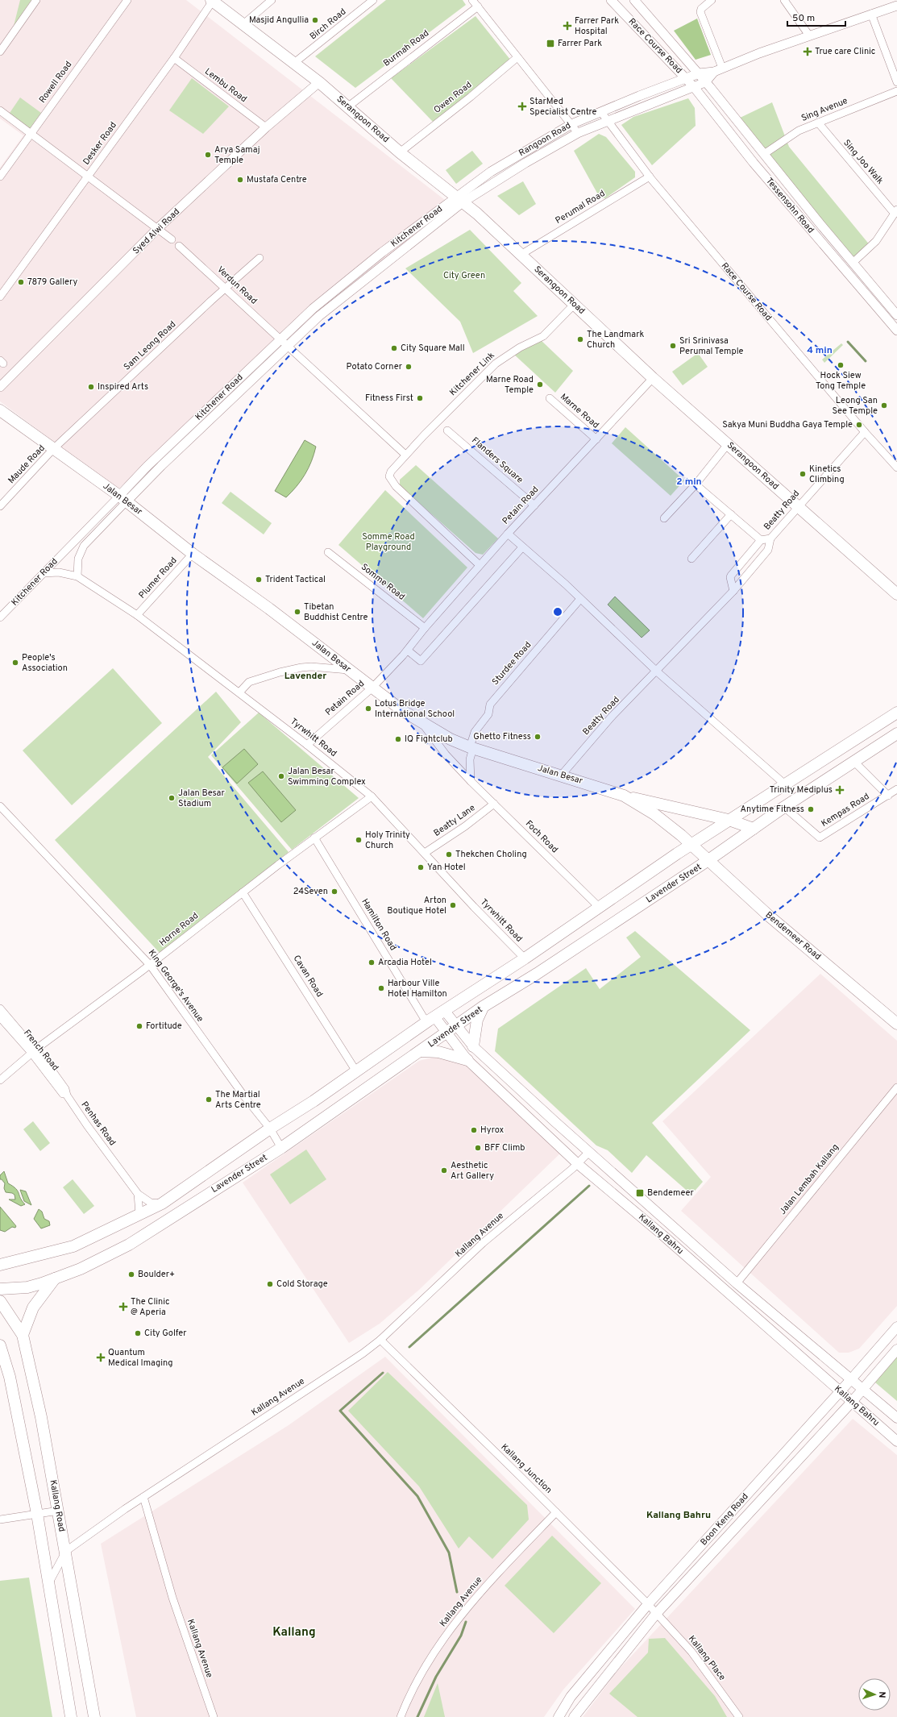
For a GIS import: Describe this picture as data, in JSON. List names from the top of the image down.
{
  "streets": {
    "main road": [
      "Serangoon Road",
      "Jalan Besar",
      "Lavender Street",
      "Bendemeer Road",
      "Kallang Bahru",
      "Kallang Road",
      "Boon Keng Road"
    ],
    "street": [
      "Birch Road",
      "Race Course Road",
      "Burmah Road",
      "Rowell Road",
      "Lembu Road",
      "Owen Road",
      "Sing Avenue",
      "Rangoon Road",
      "Desker Road",
      "Sing Joo Walk",
      "Tessensohn Road",
      "Perumal Road",
      "Kitchener Road",
      "Syed Alwi Road",
      "Verdun Road",
      "Sam Leong Road",
      "Kitchener Link",
      "Marne Road",
      "Flanders Square",
      "Maude Road",
      "Petain Road",
      "Beatty Road",
      "Plumer Road",
      "Somme Road",
      "Sturdee Road",
      "Tyrwhitt Road",
      "Kempas Road",
      "Beatty Lane",
      "Foch Road",
      "Hamilton Road",
      "Horne Road",
      "Cavan Road",
      "King George's Avenue",
      "French Road",
      "Penhas Road",
      "Jalan Lembah Kallang",
      "Kallang Avenue",
      "Kallang Junction",
      "Kallang Place"
    ]
  },
  "crossings": [
    ["Birch Road", "Serangoon Road"],
    ["Race Course Road", "Rangoon Road"],
    ["Race Course Road", "Tessensohn Road"],
    ["Race Course Road", "Perumal Road"],
    ["Race Course Road", "Beatty Road"],
    ["Burmah Road", "Serangoon Road"],
    ["Lembu Road", "Desker Road"],
    ["Lembu Road", "Syed Alwi Road"],
    ["Owen Road", "Serangoon Road"],
    ["Sing Avenue", "Sing Joo Walk"],
    ["Sing Avenue", "Tessensohn Road"],
    ["Serangoon Road", "Rangoon Road"],
    ["Serangoon Road", "Desker Road"],
    ["Serangoon Road", "Perumal Road"],
    ["Serangoon Road", "Kitchener Road"],
    ["Serangoon Road", "Syed Alwi Road"],
    ["Serangoon Road", "Kitchener Link"],
    ["Serangoon Road", "Petain Road"],
    ["Serangoon Road", "Beatty Road"],
    ["Rangoon Road", "Tessensohn Road"],
    ["Rangoon Road", "Kitchener Road"],
    ["Kitchener Road", "Verdun Road"],
    ["Kitchener Road", "Jalan Besar"],
    ["Kitchener Road", "Tyrwhitt Road"],
    ["Verdun Road", "Sam Leong Road"],
    ["Sam Leong Road", "Maude Road"],
    ["Sam Leong Road", "Jalan Besar"],
    ["Kitchener Link", "Petain Road"],
    ["Marne Road", "Petain Road"],
    ["Flanders Square", "Petain Road"],
    ["Maude Road", "Jalan Besar"],
    ["Jalan Besar", "Petain Road"],
    ["Jalan Besar", "Beatty Road"],
    ["Jalan Besar", "Plumer Road"],
    ["Jalan Besar", "Sturdee Road"],
    ["Jalan Besar", "Foch Road"],
    ["Jalan Besar", "Lavender Street"],
    ["Jalan Besar", "Bendemeer Road"],
    ["Petain Road", "Somme Road"],
    ["Petain Road", "Tyrwhitt Road"],
    ["Plumer Road", "Tyrwhitt Road"],
    ["Tyrwhitt Road", "Beatty Lane"],
    ["Tyrwhitt Road", "Lavender Street"],
    ["Tyrwhitt Road", "Horne Road"],
    ["Kempas Road", "Lavender Street"],
    ["Beatty Lane", "Foch Road"],
    ["Foch Road", "Lavender Street"],
    ["Lavender Street", "Hamilton Road"],
    ["Lavender Street", "Bendemeer Road"],
    ["Lavender Street", "Cavan Road"],
    ["Lavender Street", "King George's Avenue"],
    ["Lavender Street", "Penhas Road"],
    ["Lavender Street", "Kallang Bahru"],
    ["Hamilton Road", "Horne Road"],
    ["Hamilton Road", "Kallang Bahru"],
    ["Horne Road", "Cavan Road"],
    ["Horne Road", "King George's Avenue"],
    ["Horne Road", "French Road"],
    ["French Road", "Penhas Road"],
    ["Jalan Lembah Kallang", "Kallang Bahru"],
    ["Kallang Bahru", "Kallang Avenue"],
    ["Kallang Bahru", "Boon Keng Road"],
    ["Kallang Avenue", "Kallang Junction"],
    ["Kallang Junction", "Boon Keng Road"],
    ["Kallang Junction", "Kallang Place"],
    ["Boon Keng Road", "Kallang Place"]
  ],
  "districts": ["Lavender", "Kallang Bahru", "Kallang"],
  "parks": ["City Green", "Somme Road Playground"],
  "places": {
    "other": [
      "Masjid Angullia",
      "Arya Samaj Temple",
      "Mustafa Centre",
      "7879 Gallery",
      "The Landmark Church",
      "Sri Srinivasa Perumal Temple",
      "City Square Mall",
      "Hock Siew Tong Temple",
      "Potato Corner",
      "Marne Road Temple",
      "Inspired Arts",
      "Fitness First",
      "Leong San See Temple",
      "Sakya Muni Buddha Gaya Temple",
      "Kinetics Climbing",
      "Trident Tactical",
      "Tibetan Buddhist Centre",
      "People's Association",
      "Lotus Bridge International School",
      "Ghetto Fitness",
      "IQ Fightclub",
      "Jalan Besar Swimming Complex",
      "Jalan Besar Stadium",
      "Anytime Fitness",
      "Holy Trinity Church",
      "Thekchen Choling",
      "Yan Hotel",
      "24Seven",
      "Arton Boutique Hotel",
      "Arcadia Hotel",
      "Harbour Ville Hotel Hamilton",
      "Fortitude",
      "The Martial Arts Centre",
      "Hyrox",
      "BFF Climb",
      "Aesthetic Art Gallery",
      "Boulder+",
      "Cold Storage",
      "City Golfer"
    ],
    "health": [
      "Farrer Park Hospital",
      "True care Clinic",
      "StarMed Specialist Centre",
      "Trinity Mediplus",
      "The Clinic @ Aperia",
      "Quantum Medical Imaging"
    ],
    "transit": ["Farrer Park", "Bendemeer"]
  },
  "scale_bar": "50 m",
  "north": "right",
  "rings": ["4 min", "2 min"]
}
